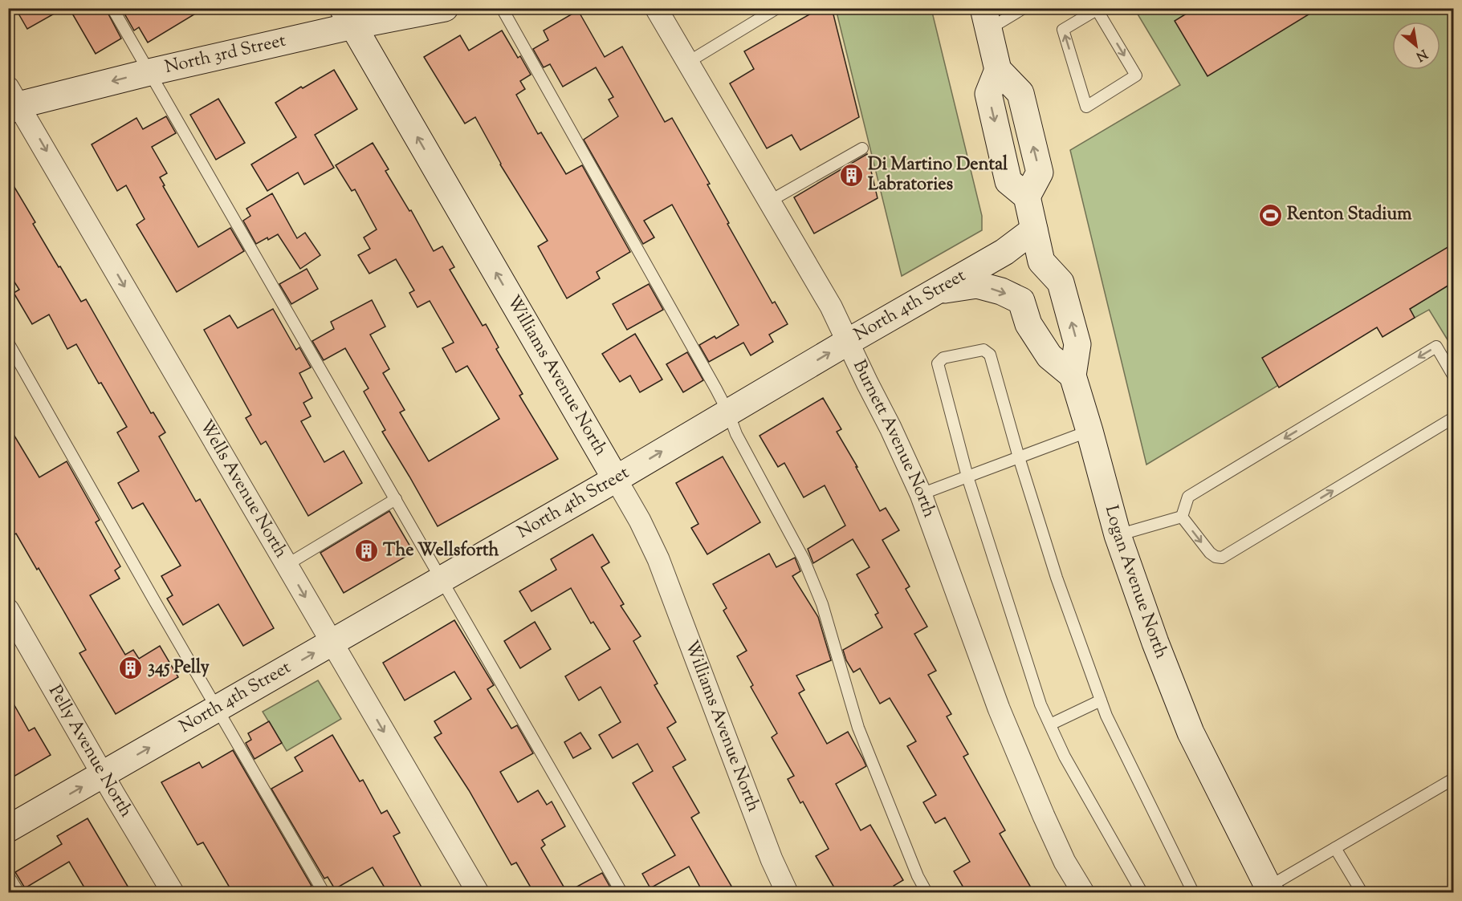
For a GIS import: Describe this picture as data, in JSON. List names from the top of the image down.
{
  "streets": {
    "main road": [
      "North 3rd Street",
      "North 4th Street",
      "Williams Avenue North",
      "Logan Avenue North"
    ],
    "street": ["Burnett Avenue North", "Wells Avenue North", "Pelly Avenue North"]
  },
  "crossings": [
    ["North 3rd Street", "Williams Avenue North"],
    ["North 3rd Street", "Wells Avenue North"],
    ["North 4th Street", "Williams Avenue North"],
    ["North 4th Street", "Burnett Avenue North"],
    ["North 4th Street", "Wells Avenue North"],
    ["North 4th Street", "Logan Avenue North"],
    ["North 4th Street", "Pelly Avenue North"]
  ],
  "one_way": ["North 4th Street", "Williams Avenue North", "Wells Avenue North"],
  "places": {
    "building": ["Di Martino Dental Labratories", "The Wellsforth", "345 Pelly"],
    "sports": ["Renton Stadium"]
  },
  "north": "bottom right"
}
